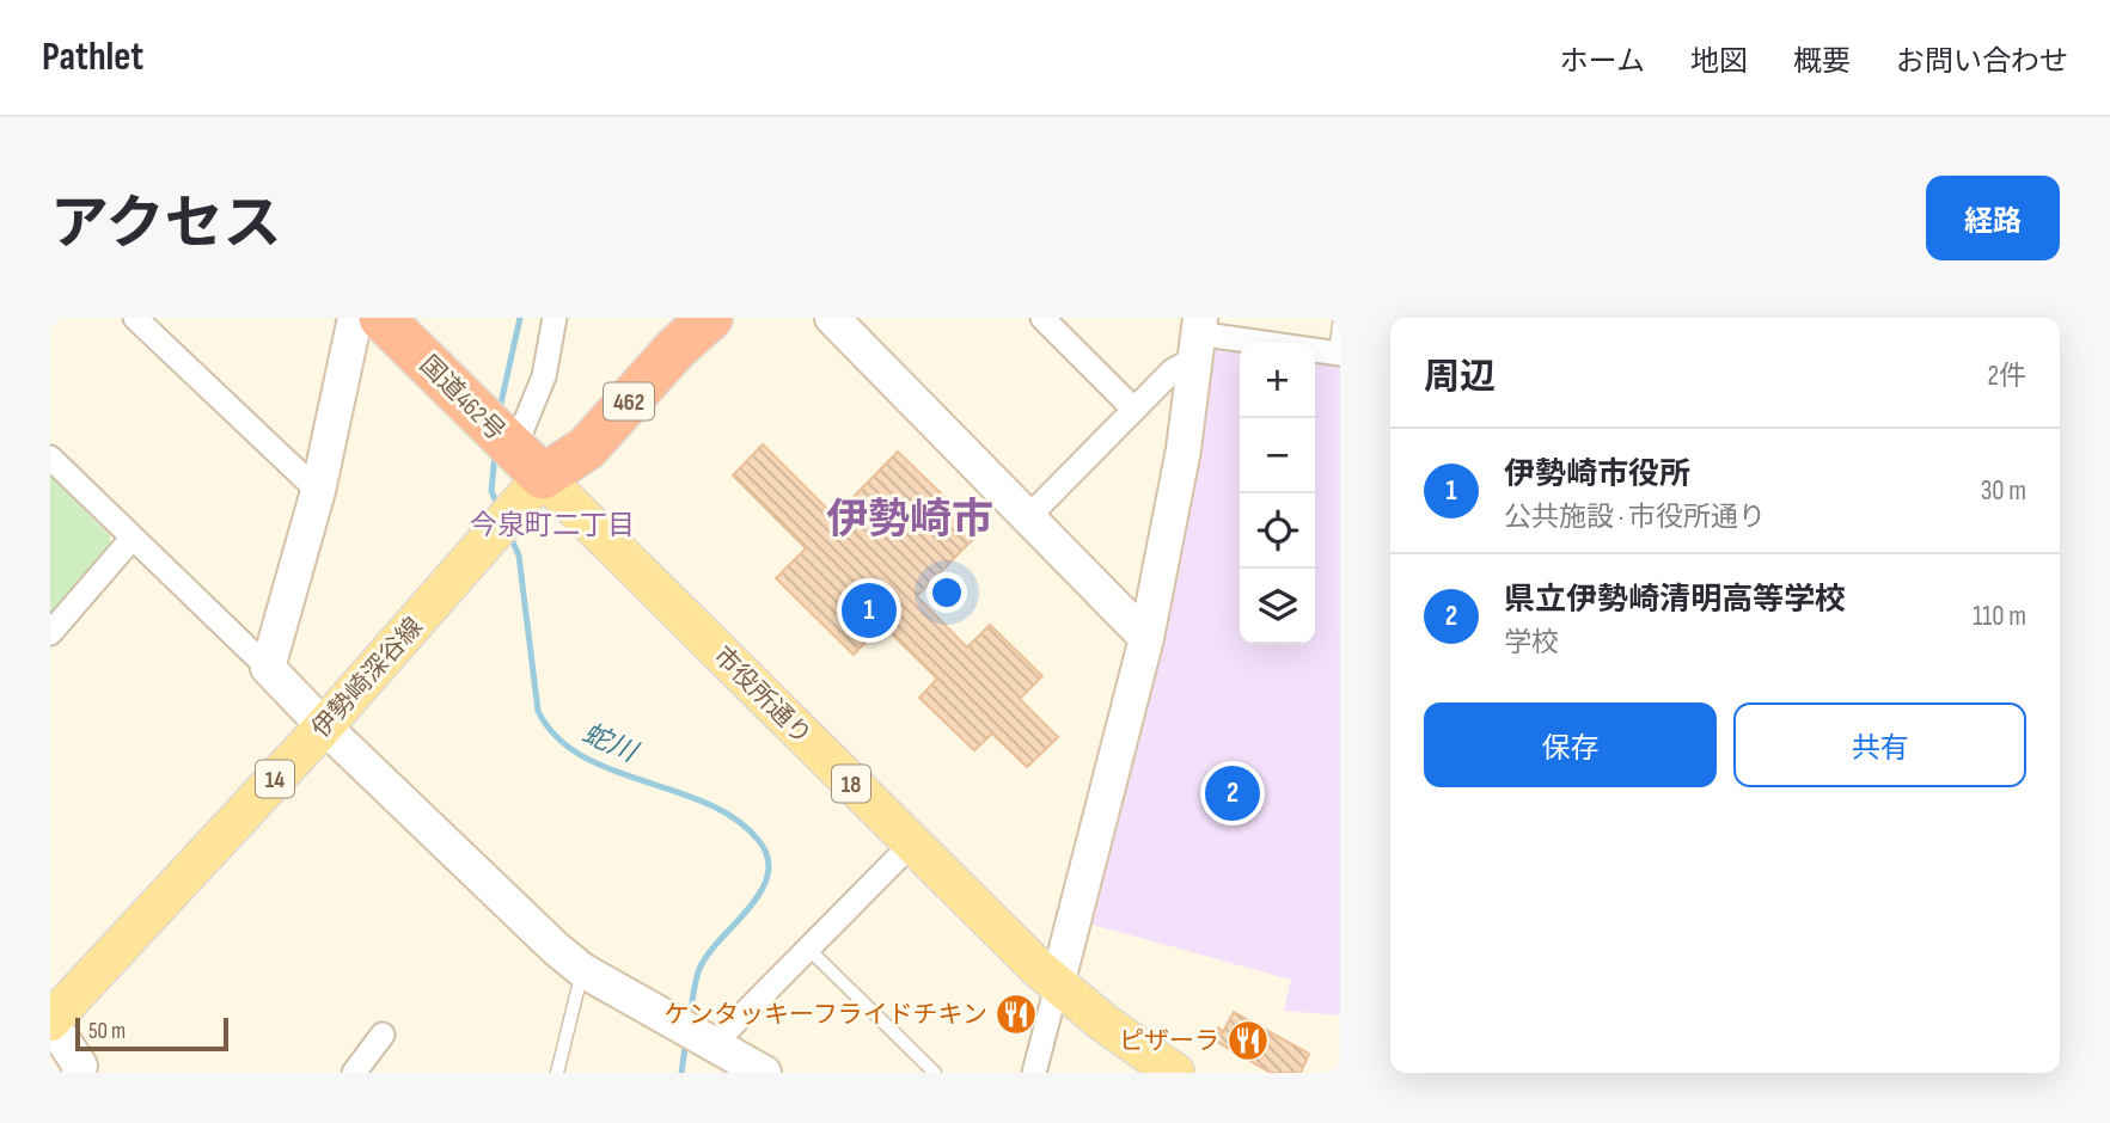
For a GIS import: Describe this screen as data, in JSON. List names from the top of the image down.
{
  "streets": {
    "highway": ["国道462号", "462"],
    "main road": [
      "伊勢崎深谷線",
      "市役所通り",
      "14",
      "18"
    ]
  },
  "crossings": [
    ["国道462号", "462"],
    ["国道462号", "伊勢崎深谷線"],
    ["国道462号", "市役所通り"],
    ["462", "伊勢崎深谷線"],
    ["462", "市役所通り"],
    ["伊勢崎深谷線", "市役所通り"]
  ],
  "districts": ["伊勢崎市", "今泉町二丁目"],
  "water": ["蛇川"],
  "places": {
    "restaurant": ["ケンタッキーフライドチキン", "ピザーラ"]
  },
  "scale_bar": "50 m",
  "page": {
    "header": "Pathlet",
    "nav": [
      "ホーム",
      "地図",
      "概要",
      "お問い合わせ"
    ],
    "title": "アクセス",
    "buttons": [
      "経路",
      ["保存", "共有"]
    ],
    "heading": ["周辺", "2件"],
    "map_buttons": ["+", "−"],
    "list": [
      {
        "mark": "1",
        "name": "伊勢崎市役所",
        "note": "公共施設 · 市役所通り",
        "value": "30 m"
      },
      {
        "mark": "2",
        "name": "県立伊勢崎清明高等学校",
        "note": "学校",
        "value": "110 m"
      }
    ],
    "pins": ["1", "2"],
    "scale": "50 m"
  }
}
